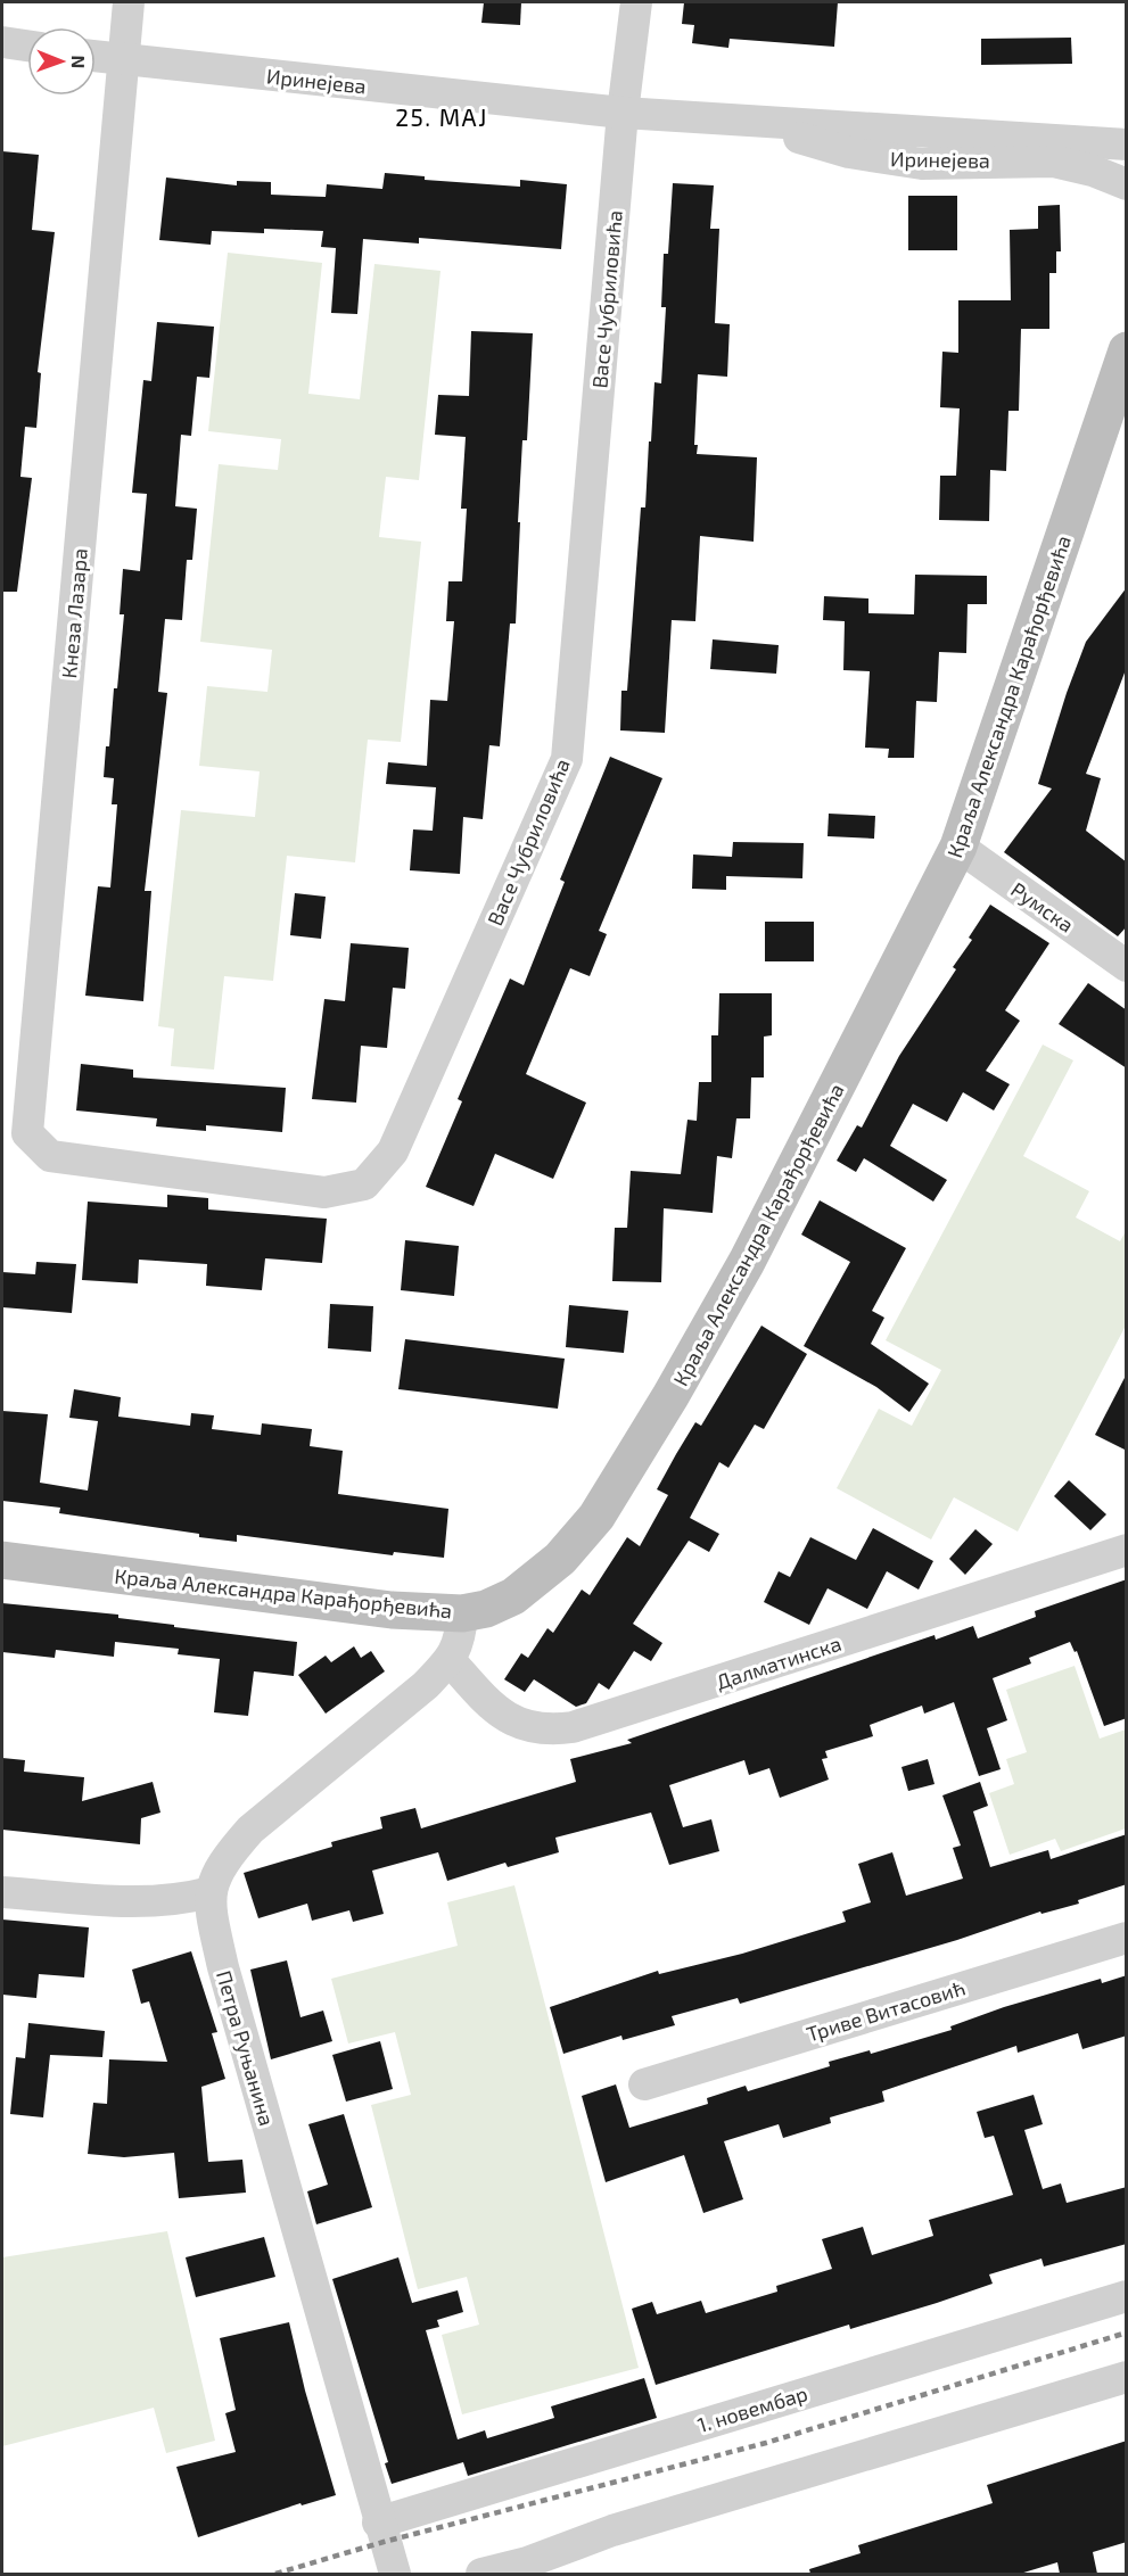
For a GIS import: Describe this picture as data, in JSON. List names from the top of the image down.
{
  "streets": {
    "street": [
      "Иринејева",
      "Васе Чубриловића",
      "Кнеза Лазара",
      "Краља Александра Карађорђевића",
      "Румска",
      "Далматинска",
      "Триве Витасовић",
      "Петра Руњанина",
      "1. новембар"
    ]
  },
  "crossings": [
    ["Иринејева", "Васе Чубриловића"],
    ["Иринејева", "Кнеза Лазара"],
    ["Васе Чубриловића", "Кнеза Лазара"],
    ["Краља Александра Карађорђевића", "Румска"],
    ["Краља Александра Карађорђевића", "Петра Руњанина"],
    ["Далматинска", "Петра Руњанина"],
    ["Петра Руњанина", "1. новембар"]
  ],
  "districts": ["25. МАЈ"],
  "north": "right"
}
